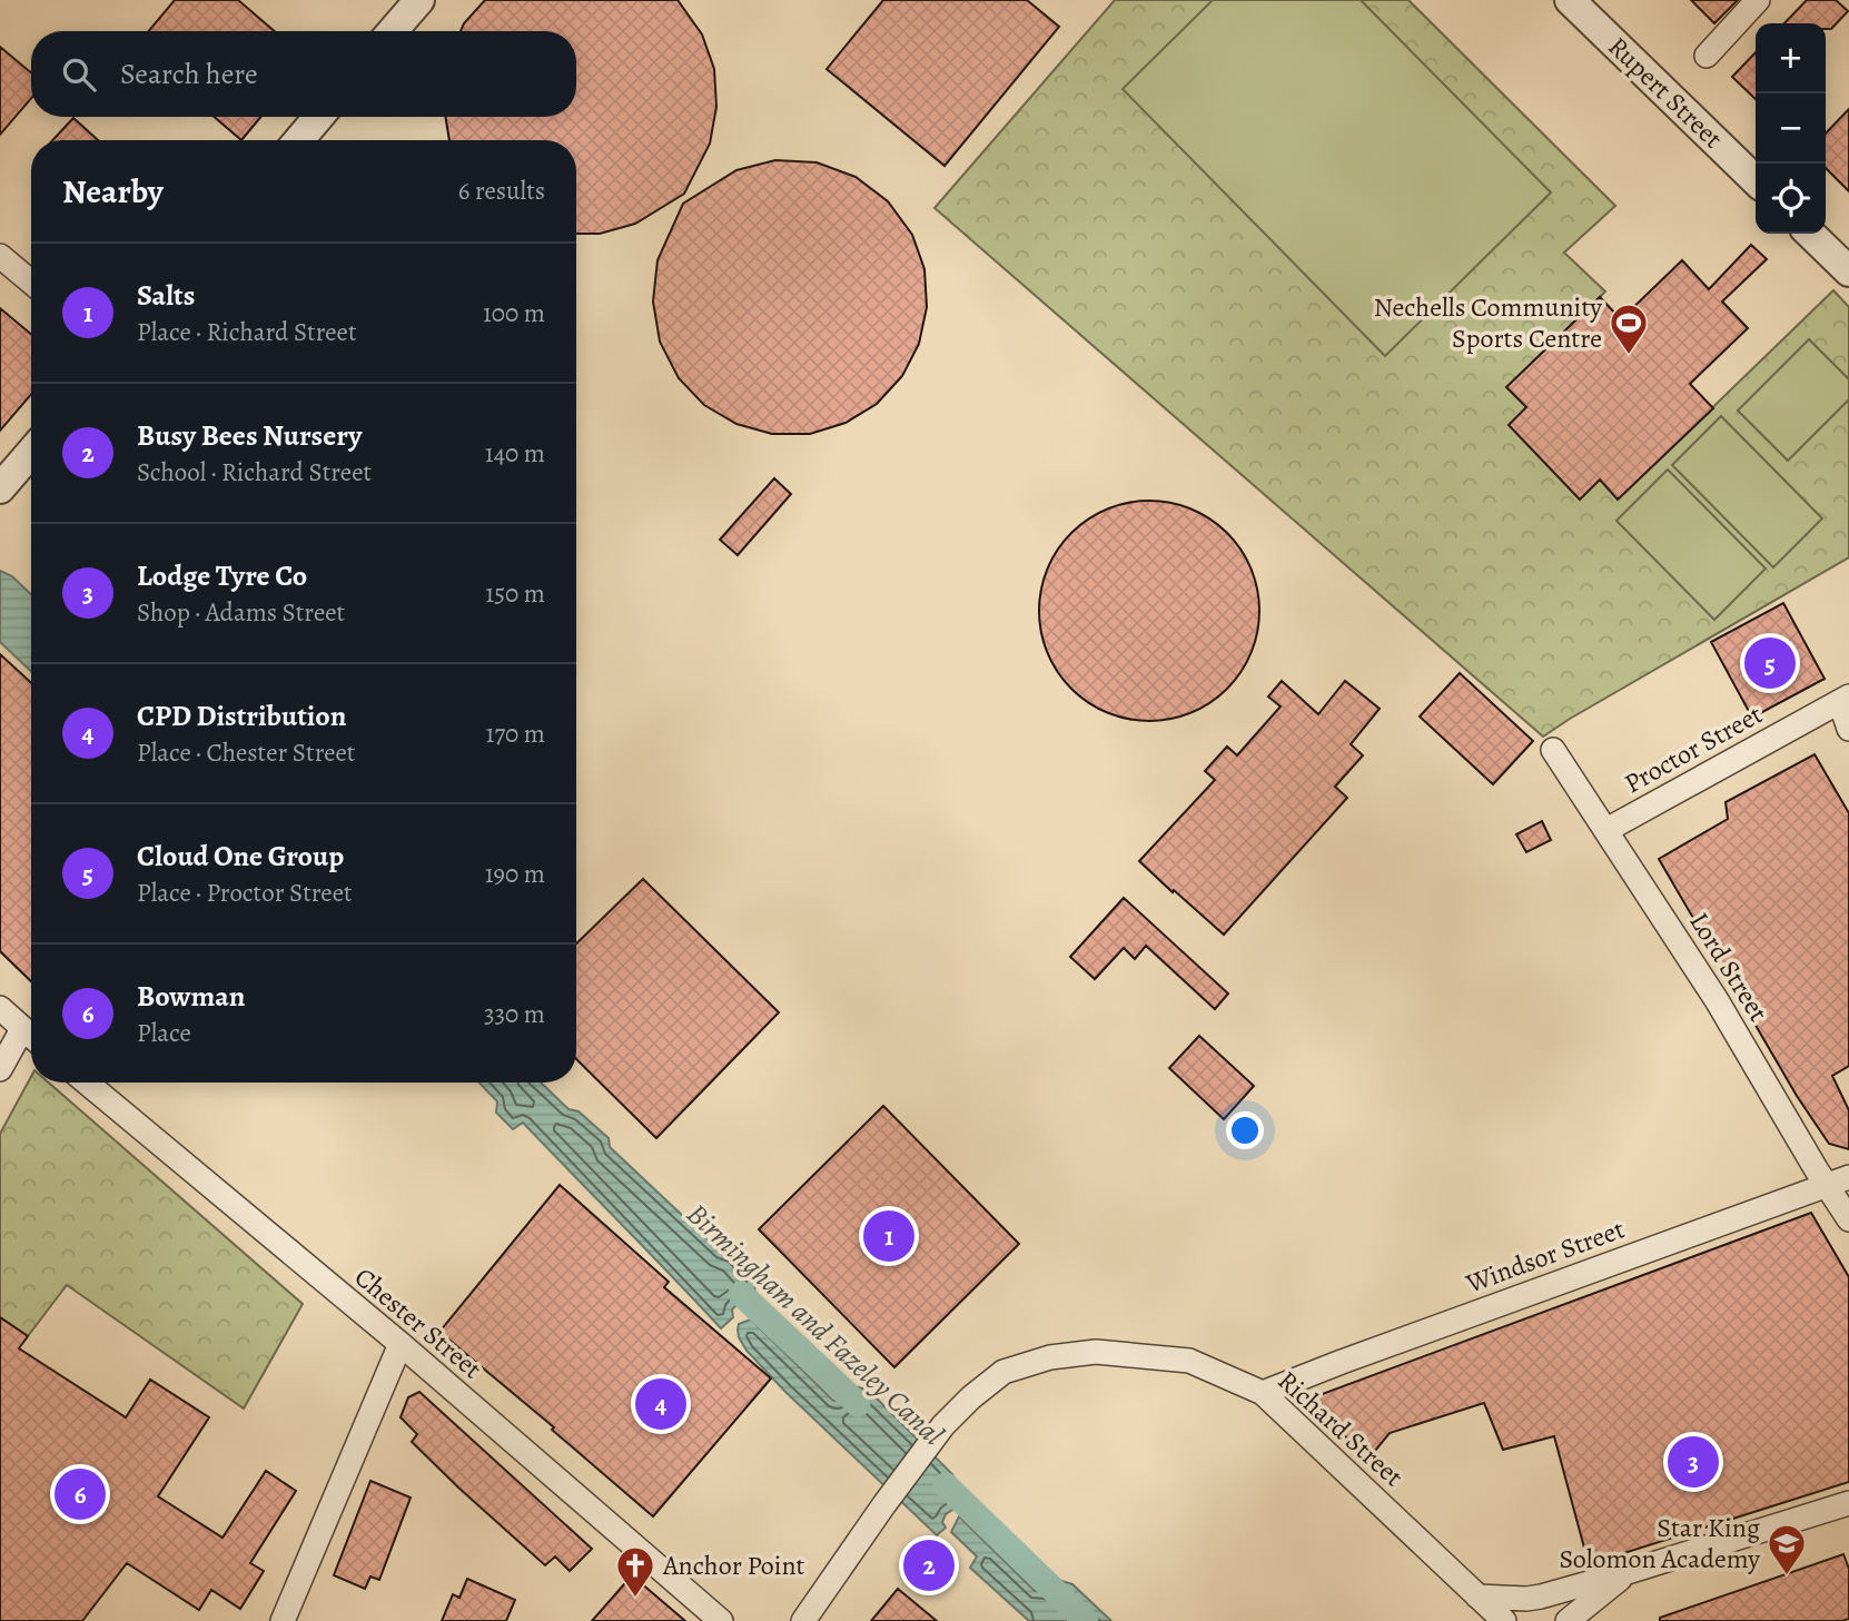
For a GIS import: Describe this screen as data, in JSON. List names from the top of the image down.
{
  "streets": {
    "street": [
      "Rupert Street",
      "Proctor Street",
      "Lord Street",
      "Windsor Street",
      "Chester Street",
      "Richard Street"
    ]
  },
  "crossings": [
    ["Proctor Street", "Lord Street"],
    ["Lord Street", "Windsor Street"],
    ["Windsor Street", "Richard Street"]
  ],
  "water": ["Birmingham and Fazeley Canal"],
  "places": {
    "sports": ["Nechells Community Sports Centre"],
    "school or university": ["Star King Solomon Academy"],
    "church": ["Anchor Point"]
  },
  "page": {
    "map_buttons": ["+", "−"],
    "search": "Search here",
    "heading": ["Nearby", "6 results"],
    "list": [
      {
        "mark": "1",
        "name": "Salts",
        "note": "Place · Richard Street",
        "value": "100 m"
      },
      {
        "mark": "2",
        "name": "Busy Bees Nursery",
        "note": "School · Richard Street",
        "value": "140 m"
      },
      {
        "mark": "3",
        "name": "Lodge Tyre Co",
        "note": "Shop · Adams Street",
        "value": "150 m"
      },
      {
        "mark": "4",
        "name": "CPD Distribution",
        "note": "Place · Chester Street",
        "value": "170 m"
      },
      {
        "mark": "5",
        "name": "Cloud One Group",
        "note": "Place · Proctor Street",
        "value": "190 m"
      },
      {
        "mark": "6",
        "name": "Bowman",
        "note": "Place",
        "value": "330 m"
      }
    ],
    "pins": [
      "5",
      "1",
      "4",
      "3",
      "6",
      "2"
    ]
  }
}
